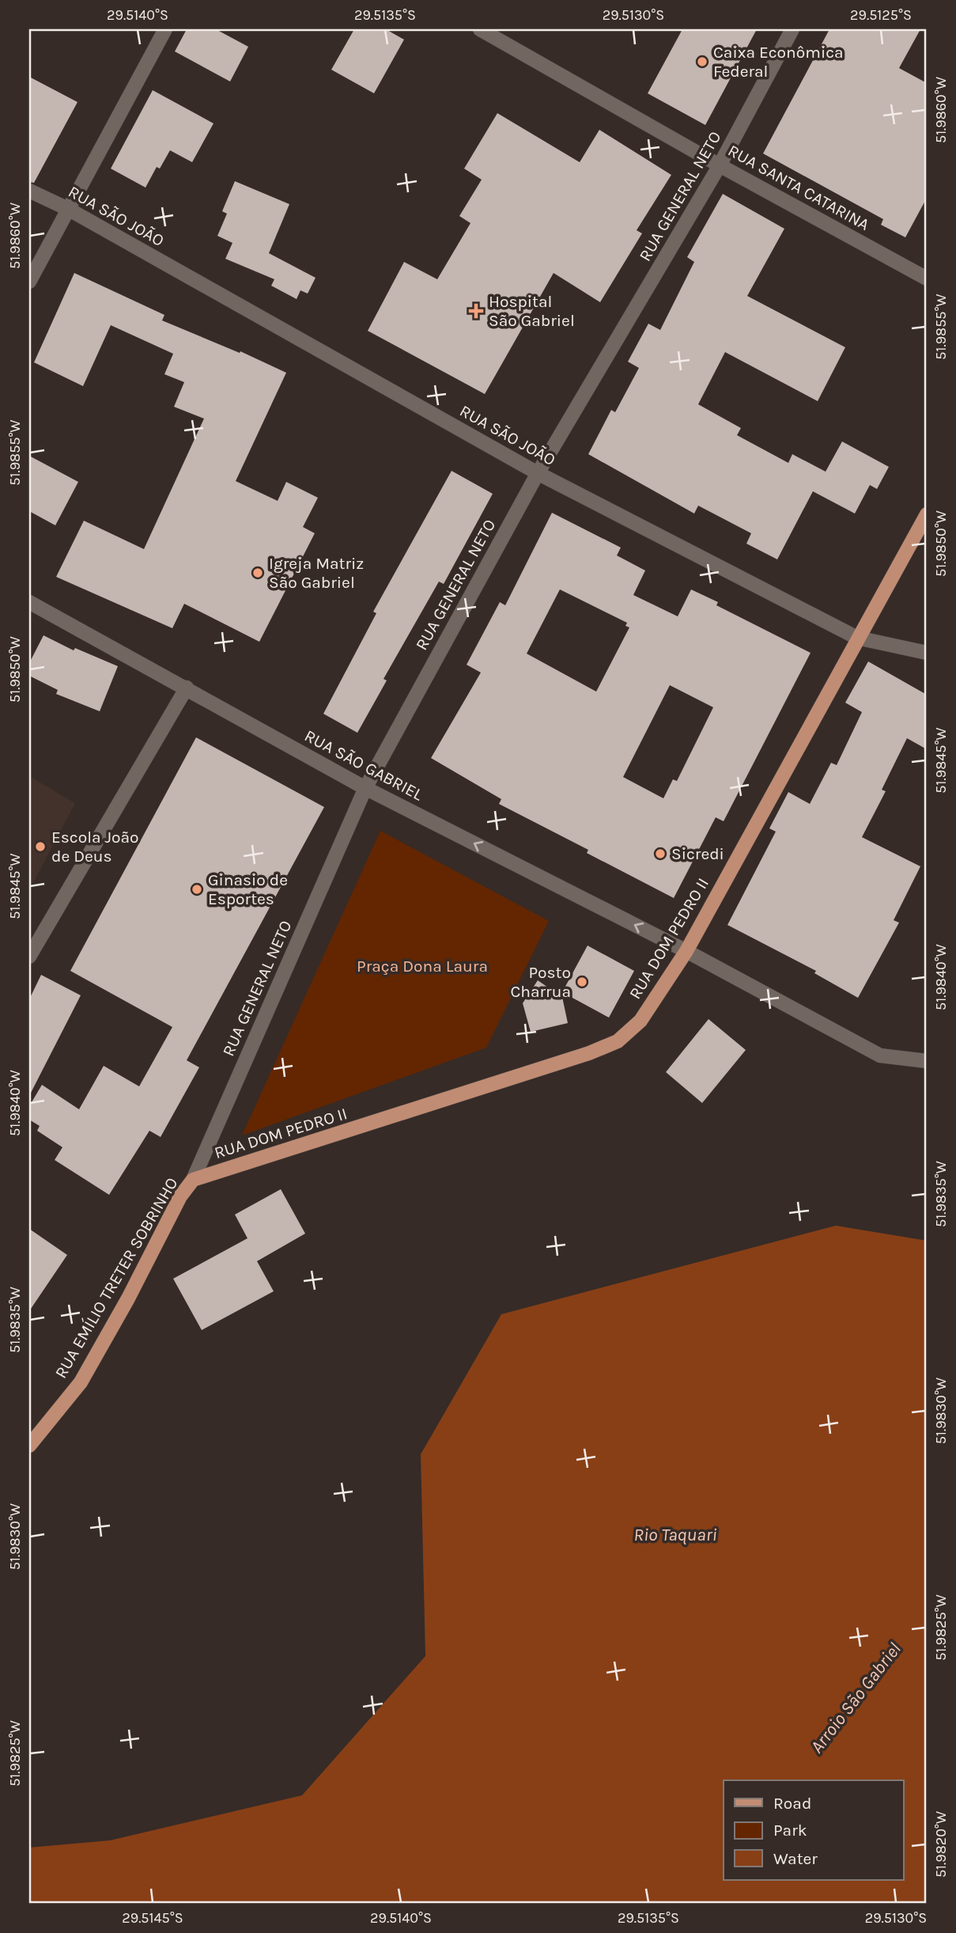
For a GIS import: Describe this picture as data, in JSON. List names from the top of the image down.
{
  "streets": {
    "main road": ["RUA DOM PEDRO II", "RUA EMÍLIO TRETER SOBRINHO"],
    "street": [
      "RUA SANTA CATARINA",
      "RUA GENERAL NETO",
      "RUA SÃO JOÃO",
      "RUA SÃO GABRIEL"
    ]
  },
  "crossings": [
    ["RUA SANTA CATARINA", "RUA GENERAL NETO"],
    ["RUA GENERAL NETO", "RUA SÃO JOÃO"],
    ["RUA GENERAL NETO", "RUA SÃO GABRIEL"],
    ["RUA GENERAL NETO", "RUA DOM PEDRO II"],
    ["RUA GENERAL NETO", "RUA EMÍLIO TRETER SOBRINHO"],
    ["RUA SÃO JOÃO", "RUA DOM PEDRO II"],
    ["RUA SÃO GABRIEL", "RUA DOM PEDRO II"],
    ["RUA DOM PEDRO II", "RUA EMÍLIO TRETER SOBRINHO"]
  ],
  "one_way": ["RUA SÃO GABRIEL"],
  "water": ["Rio Taquari", "Arroio São Gabriel"],
  "parks": ["Praça Dona Laura"],
  "places": {
    "other": [
      "Caixa Econômica Federal",
      "Igreja Matriz São Gabriel",
      "Escola João de Deus",
      "Sicredi",
      "Ginasio de Esportes",
      "Posto Charrua"
    ],
    "health": ["Hospital São Gabriel"]
  },
  "legend": ["Road", "Park", "Water"],
  "coordinates": [
    "29.5140°S",
    "29.5135°S",
    "29.5130°S",
    "29.5125°S",
    "51.9860°W",
    "51.9855°W",
    "51.9850°W",
    "51.9845°W",
    "51.9840°W",
    "51.9835°W",
    "51.9830°W",
    "51.9825°W",
    "51.9820°W",
    "29.5145°S"
  ]
}
